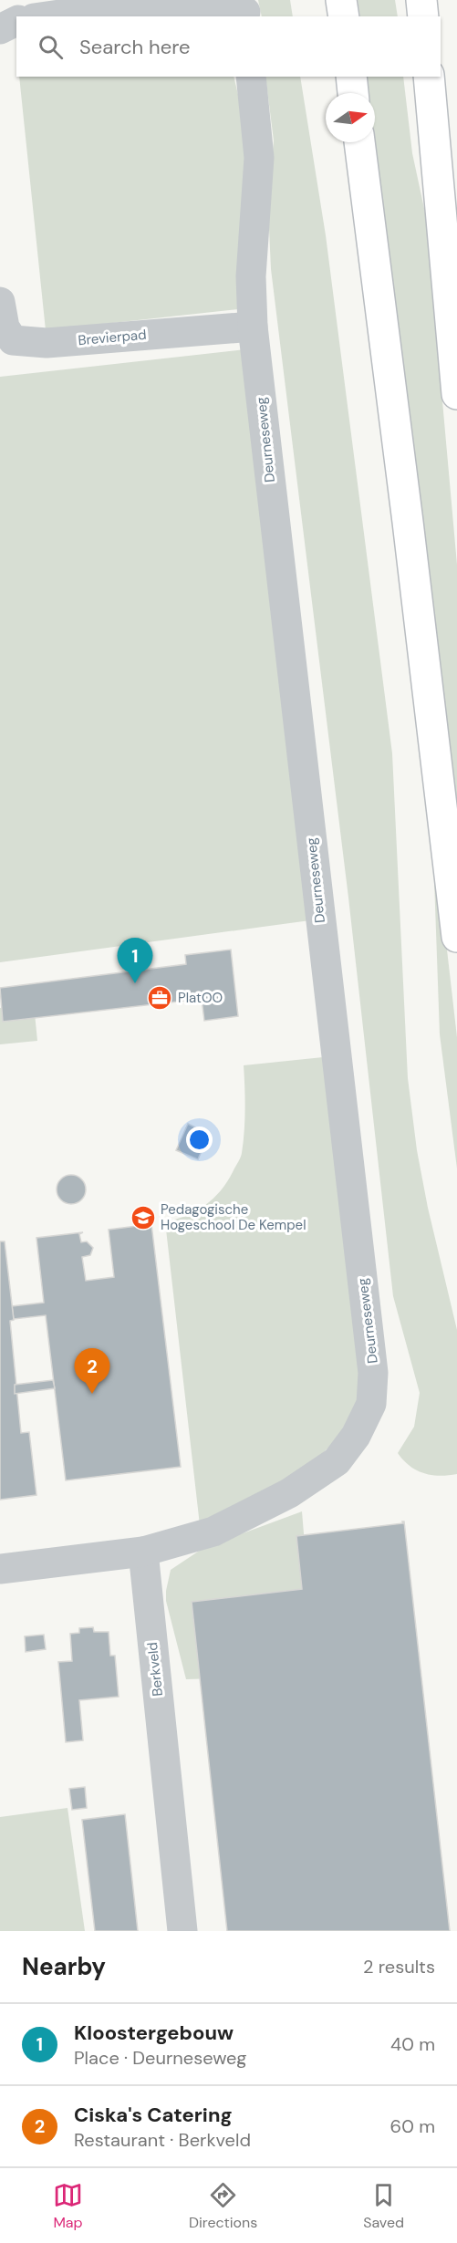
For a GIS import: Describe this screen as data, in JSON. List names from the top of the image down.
{
  "streets": {
    "street": ["Brevierpad", "Deurneseweg", "Berkveld"]
  },
  "crossings": [
    ["Brevierpad", "Deurneseweg"],
    ["Deurneseweg", "Berkveld"]
  ],
  "places": {
    "office": ["PlatOO"],
    "school or university": ["Pedagogische Hogeschool De Kempel"]
  },
  "north": "right",
  "page": {
    "search": "Search here",
    "pins": ["1", "2"],
    "heading": ["Nearby", "2 results"],
    "list": [
      {
        "mark": "1",
        "name": "Kloostergebouw",
        "note": "Place · Deurneseweg",
        "value": "40 m"
      },
      {
        "mark": "2",
        "name": "Ciska's Catering",
        "note": "Restaurant · Berkveld",
        "value": "60 m"
      }
    ],
    "nav": ["Map", "Directions", "Saved"]
  }
}
